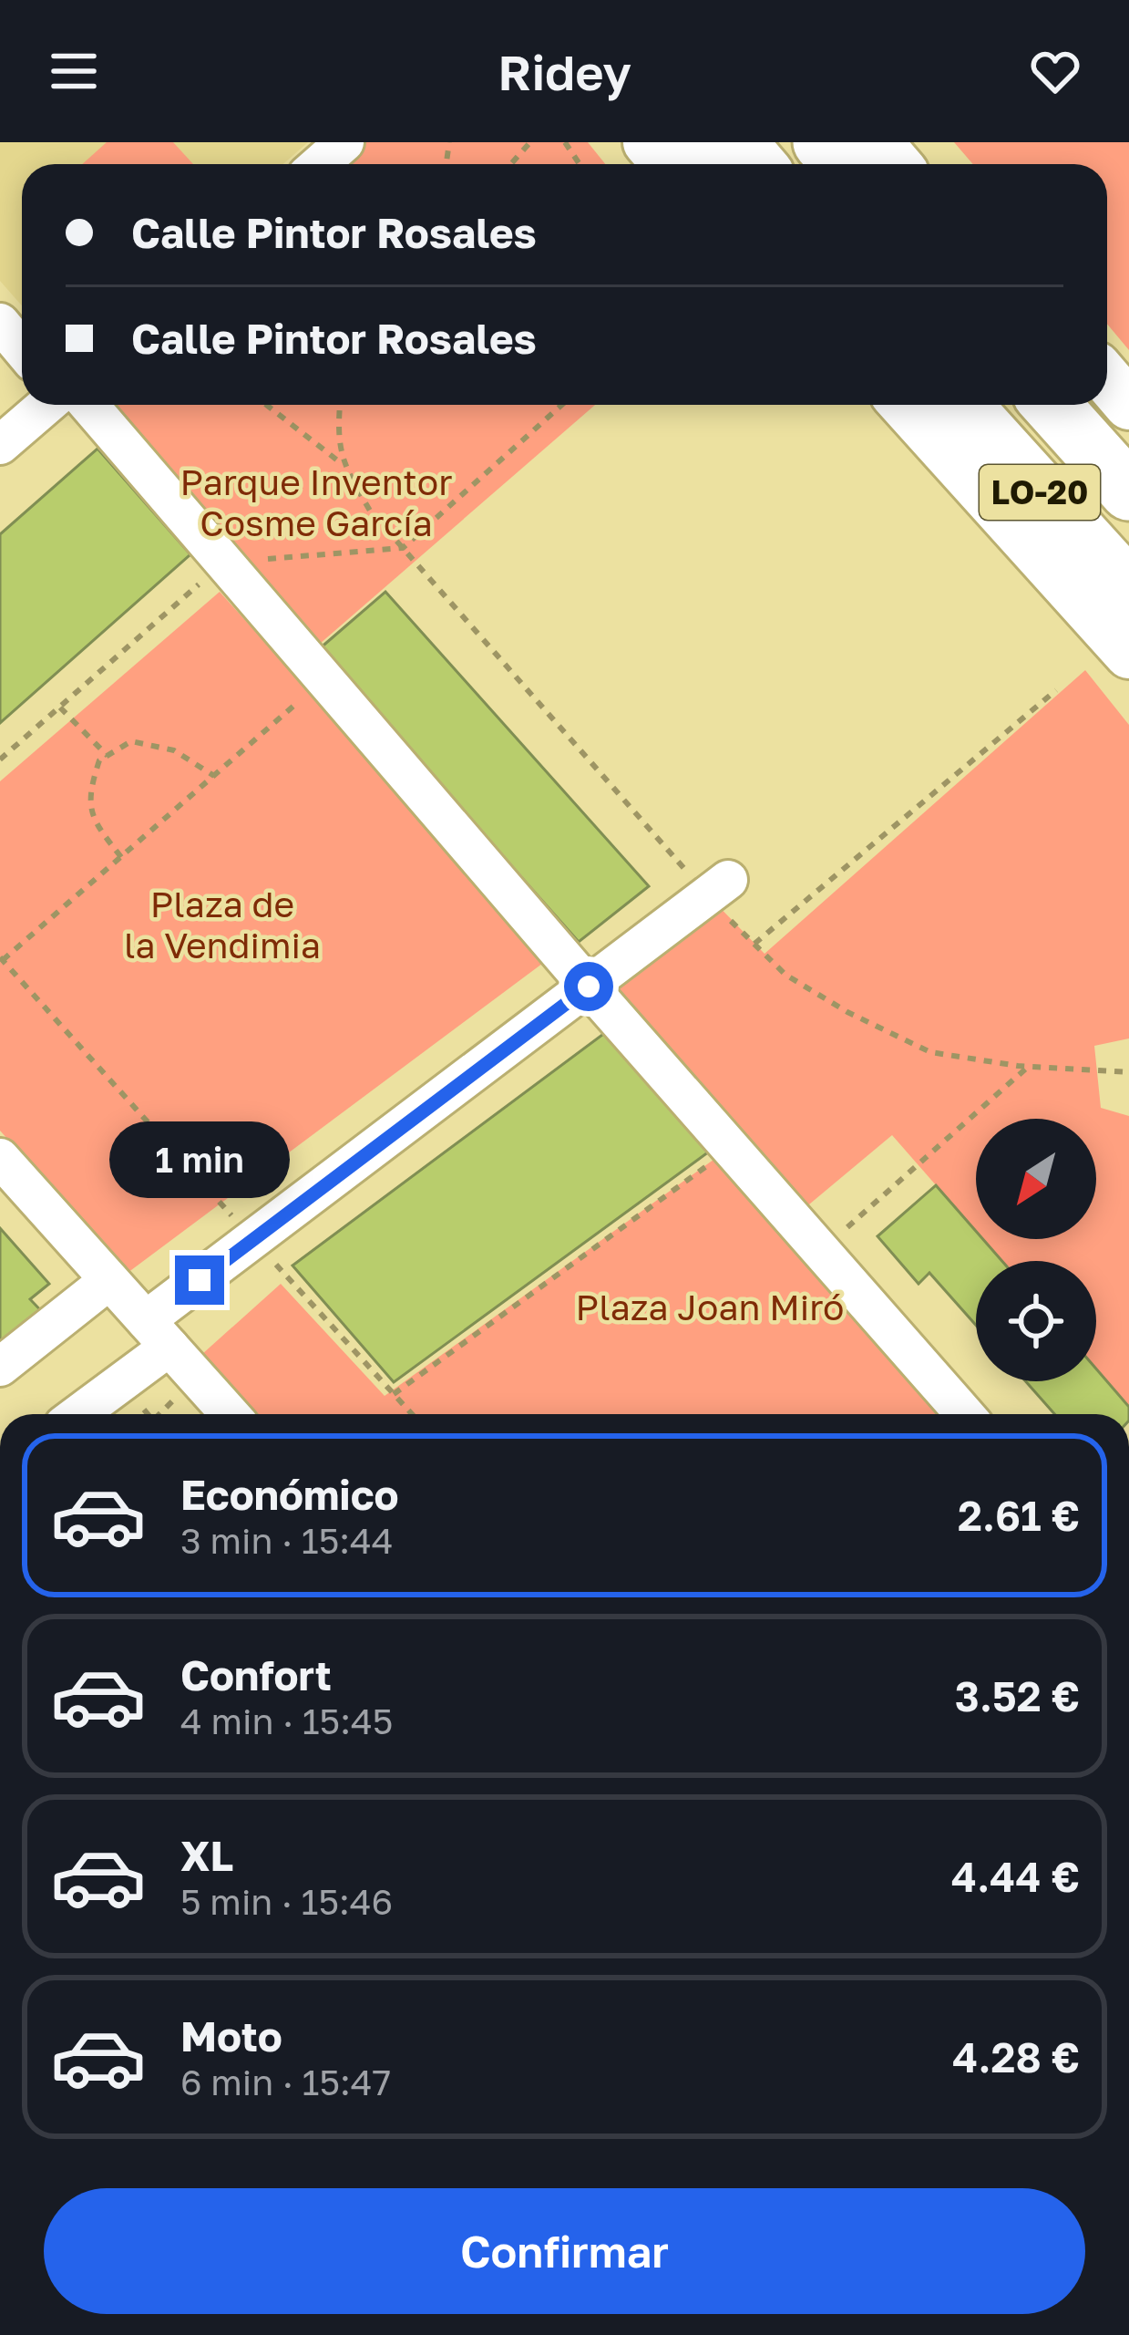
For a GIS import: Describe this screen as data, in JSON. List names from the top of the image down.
{
  "streets": {
    "highway": ["LO-20"]
  },
  "parks": ["Parque Inventor Cosme García", "Plaza de la Vendimia", "Plaza Joan Miró"],
  "north": "bottom left",
  "page": {
    "header": "Ridey",
    "banner": ["Calle Pintor Rosales", "Calle Pintor Rosales"],
    "bubble": "1 min",
    "list": [
      {
        "name": "Económico",
        "note": "3 min · 15:44",
        "value": "2.61 €"
      },
      {
        "name": "Confort",
        "note": "4 min · 15:45",
        "value": "3.52 €"
      },
      {
        "name": "XL",
        "note": "5 min · 15:46",
        "value": "4.44 €"
      },
      {
        "name": "Moto",
        "note": "6 min · 15:47",
        "value": "4.28 €"
      }
    ],
    "buttons": "Confirmar"
  }
}
